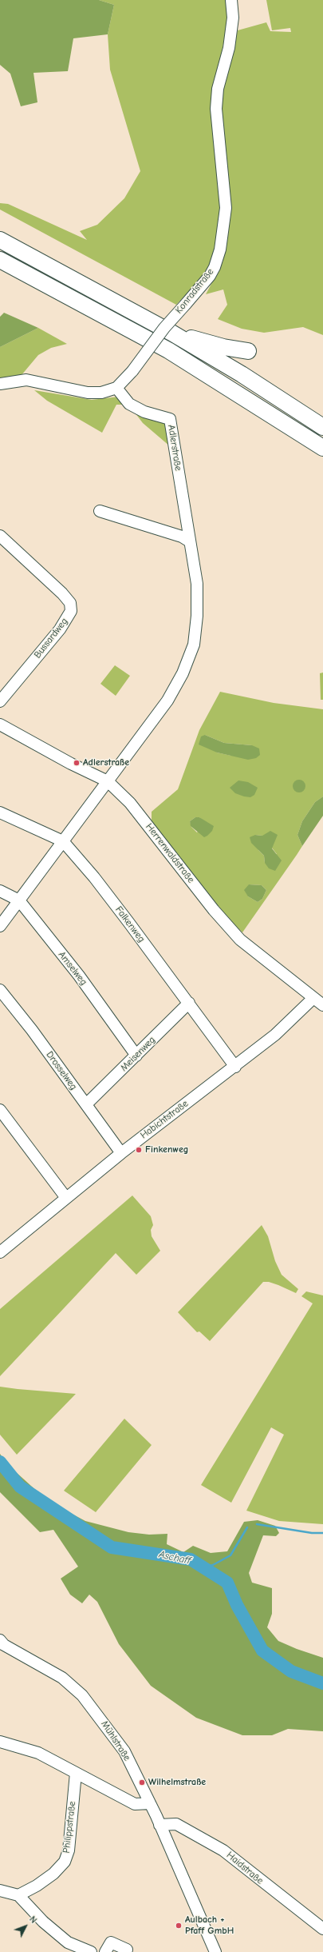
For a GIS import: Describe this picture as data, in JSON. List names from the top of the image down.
{
  "streets": {
    "street": [
      "Konradstraße",
      "Adlerstraße",
      "Bussardweg",
      "Herrenwaldstraße",
      "Falkenweg",
      "Amselweg",
      "Meisenweg",
      "Drosselweg",
      "Habichtstraße",
      "Mühlstraße",
      "Philippstraße",
      "Haidstraße"
    ]
  },
  "crossings": [
    ["Konradstraße", "Adlerstraße"],
    ["Adlerstraße", "Herrenwaldstraße"],
    ["Adlerstraße", "Falkenweg"],
    ["Adlerstraße", "Amselweg"],
    ["Herrenwaldstraße", "Habichtstraße"],
    ["Falkenweg", "Meisenweg"],
    ["Falkenweg", "Habichtstraße"],
    ["Amselweg", "Meisenweg"],
    ["Meisenweg", "Drosselweg"],
    ["Drosselweg", "Habichtstraße"],
    ["Mühlstraße", "Haidstraße"]
  ],
  "water": ["Aschaff"],
  "places": [
    "Adlerstraße",
    "Finkenweg",
    "Wilhelmstraße",
    "Aulbach + Pfaff GmbH"
  ],
  "north": "top right"
}
